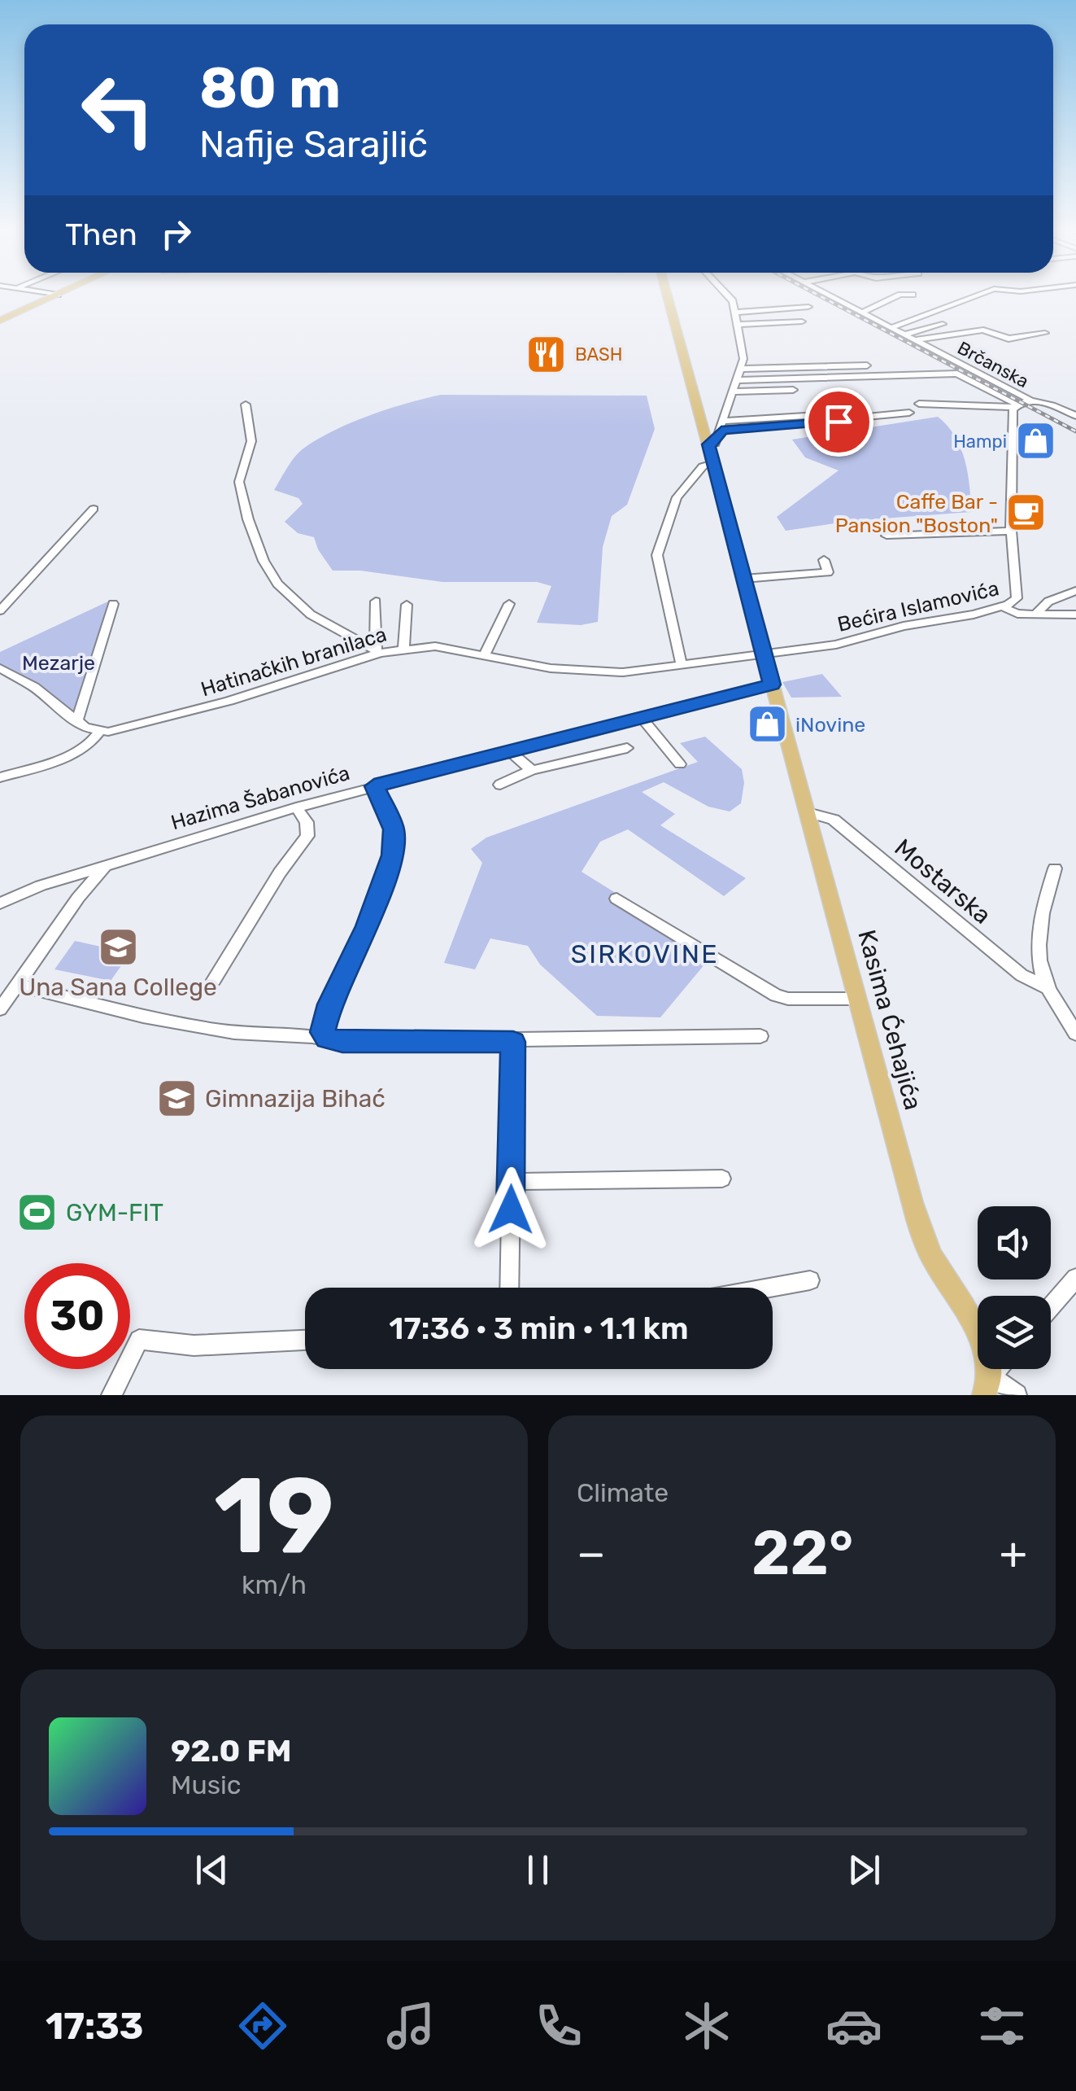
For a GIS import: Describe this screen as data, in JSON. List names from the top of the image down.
{
  "streets": {
    "main road": ["Kasima Ćehajića"],
    "street": [
      "Brčanska",
      "Bećira Islamovića",
      "Hatinačkih branilaca",
      "Hazima Šabanovića",
      "Mostarska"
    ]
  },
  "crossings": [
    ["Bećira Islamovića", "Hatinačkih branilaca"],
    ["Bećira Islamovića", "Hazima Šabanovića"],
    ["Bećira Islamovića", "Kasima Ćehajića"],
    ["Hatinačkih branilaca", "Hazima Šabanovića"],
    ["Hatinačkih branilaca", "Kasima Ćehajića"],
    ["Hazima Šabanovića", "Kasima Ćehajića"],
    ["Mostarska", "Kasima Ćehajića"]
  ],
  "districts": ["SIRKOVINE"],
  "parks": ["Mezarje"],
  "places": {
    "restaurant": ["BASH"],
    "shop": ["Hampi", "iNovine"],
    "cafe": ["Caffe Bar - Pansion \"Boston\""],
    "school or university": ["Una Sana College", "Gimnazija Bihać"],
    "sports": ["GYM-FIT"]
  },
  "page": {
    "turn": ["80 m", "Nafije Sarajlić"],
    "then": "Then",
    "limit": "30",
    "trip": "17:36 · 3 min · 1.1 km",
    "tile": [
      ["19", "km/h"],
      "Climate"
    ],
    "heat": ["−", "22°", "+"],
    "song": ["92.0 FM", "Music"],
    "tabs": "17:33"
  }
}
